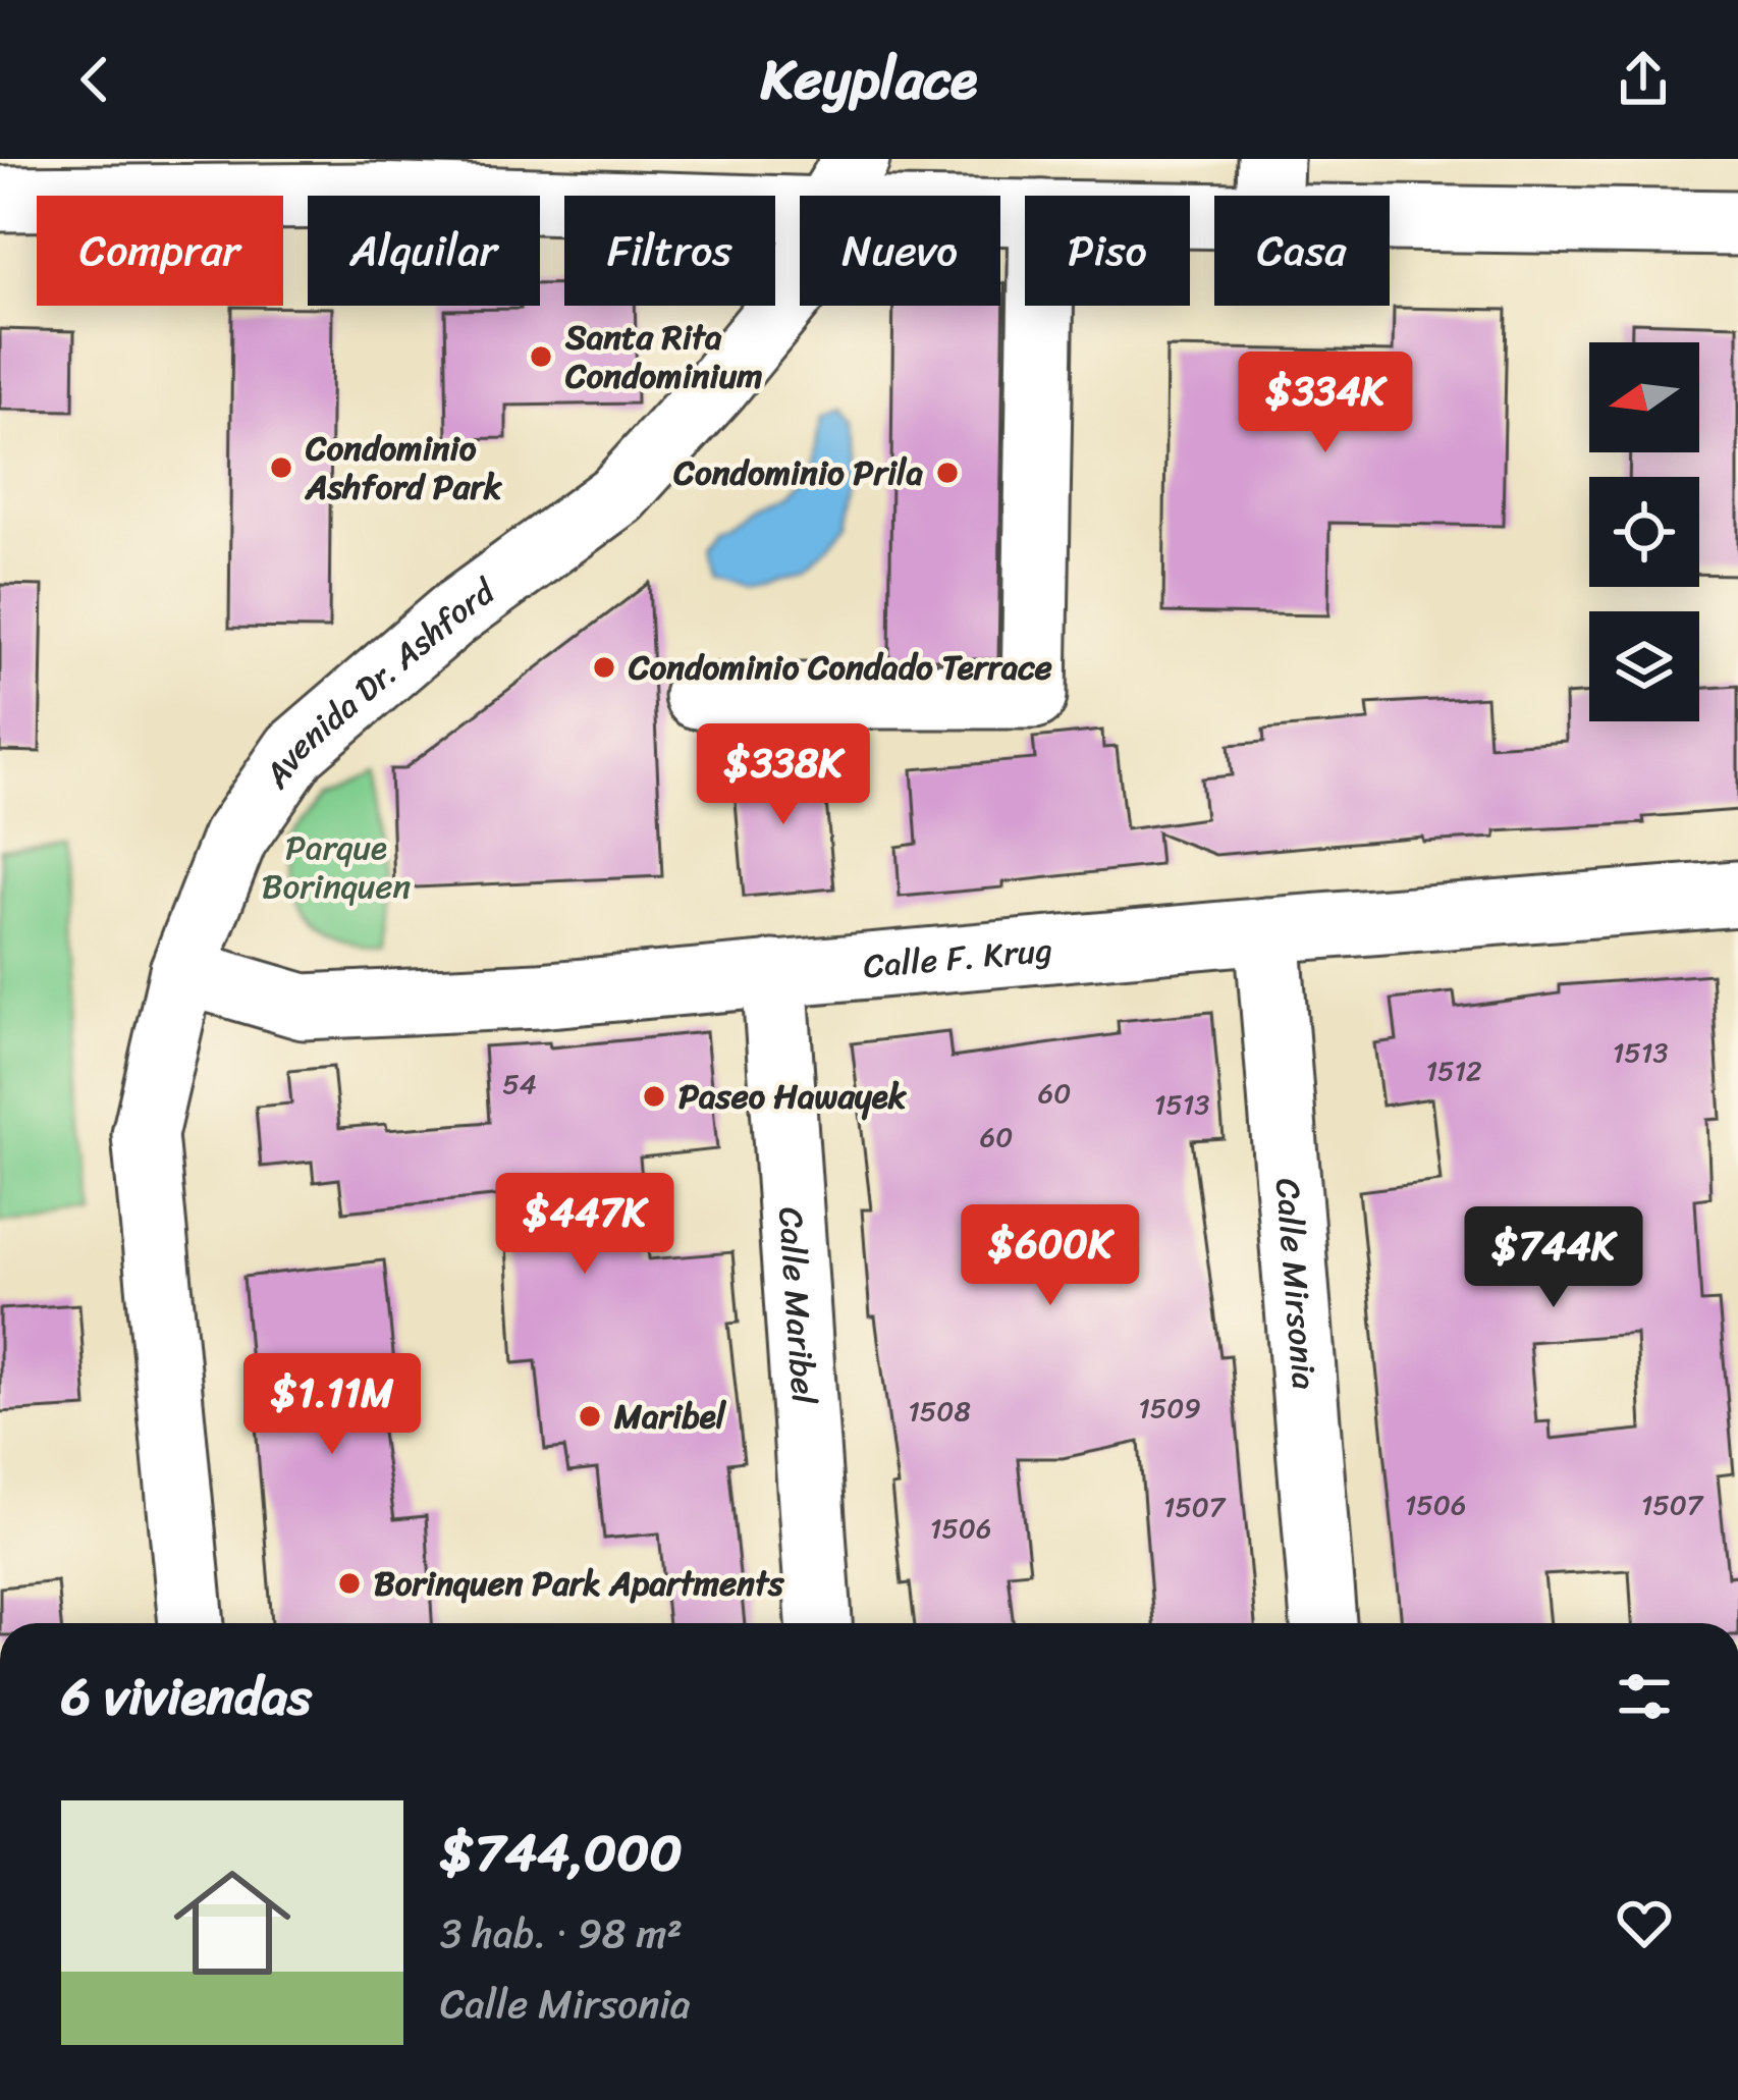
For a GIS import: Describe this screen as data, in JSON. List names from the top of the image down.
{
  "streets": {
    "street": [
      "Avenida Dr. Ashford",
      "Calle F. Krug",
      "Calle Mirsonia",
      "Calle Maribel"
    ]
  },
  "crossings": [
    ["Avenida Dr. Ashford", "Calle F. Krug"],
    ["Calle F. Krug", "Calle Mirsonia"],
    ["Calle F. Krug", "Calle Maribel"]
  ],
  "parks": ["Parque Borinquen"],
  "places": [
    "Santa Rita Condominium",
    "Condominio Ashford Park",
    "Condominio Prila",
    "Condominio Condado Terrace",
    "Paseo Hawayek",
    "Maribel",
    "Borinquen Park Apartments"
  ],
  "house_numbers": [
    "1513",
    "1512",
    "54",
    "60",
    "1513",
    "60",
    "1509",
    "1508",
    "1506",
    "1507",
    "1507",
    "1506"
  ],
  "north": "left",
  "page": {
    "header": "Keyplace",
    "chip": [
      "Comprar",
      "Alquilar",
      "Filtros",
      "Nuevo",
      "Piso",
      "Casa"
    ],
    "price": [
      "$334K",
      "$338K",
      "$447K",
      "$600K",
      "$744K",
      "$1.11M"
    ],
    "heading": "6 viviendas",
    "list": [
      {
        "name": "$744,000",
        "note": "3 hab. · 98 m² · Calle Mirsonia"
      }
    ]
  }
}
